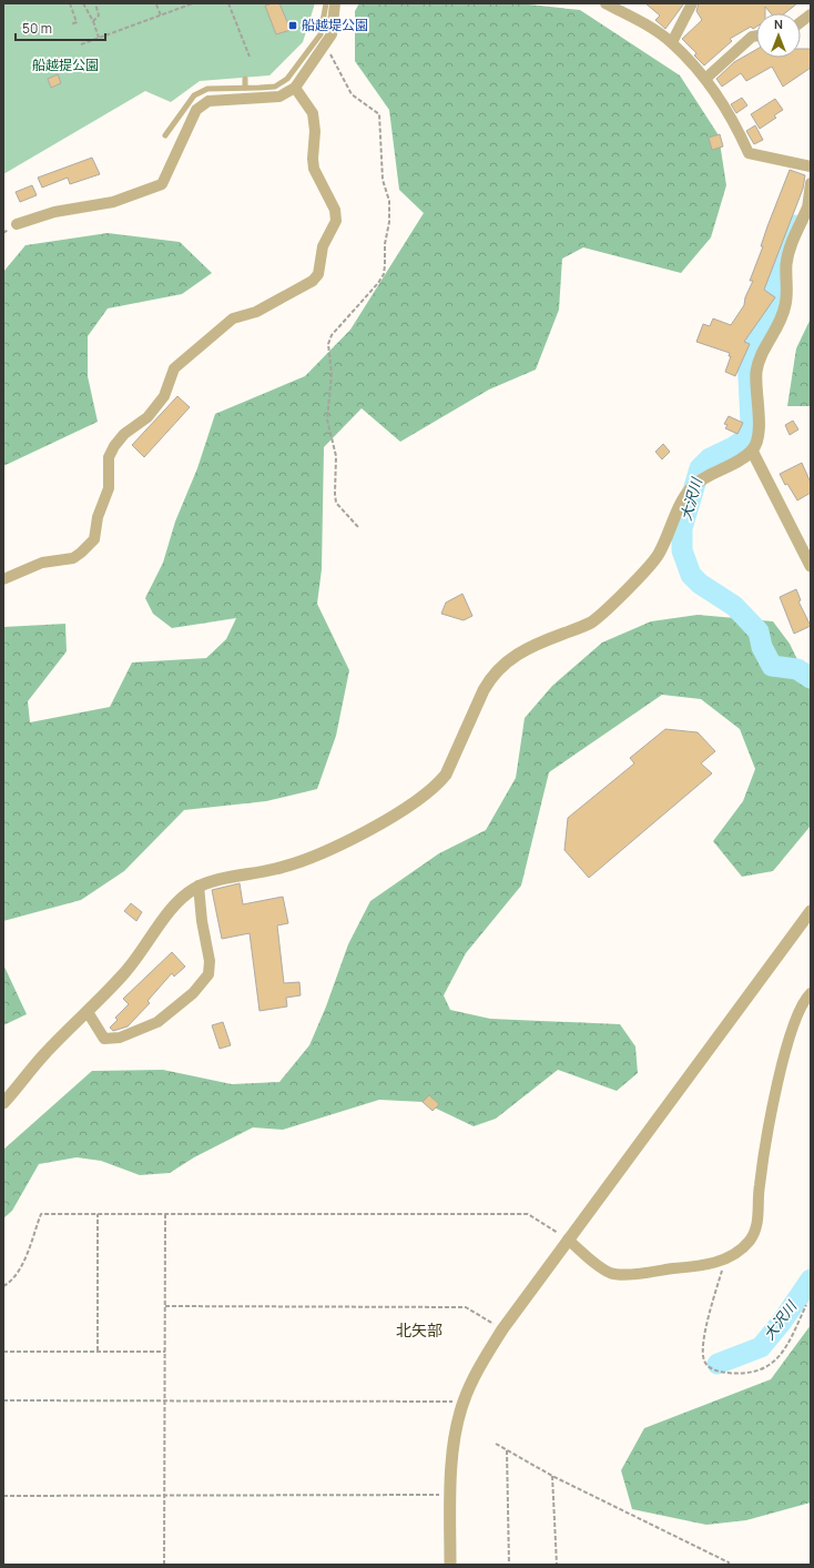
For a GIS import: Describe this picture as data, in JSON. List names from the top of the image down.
{
  "districts": ["北矢部"],
  "water": ["大沢川"],
  "parks": ["船越提公園"],
  "places": {
    "transit": ["船越堤公園"]
  },
  "scale_bar": "50 m",
  "north": "top"
}
